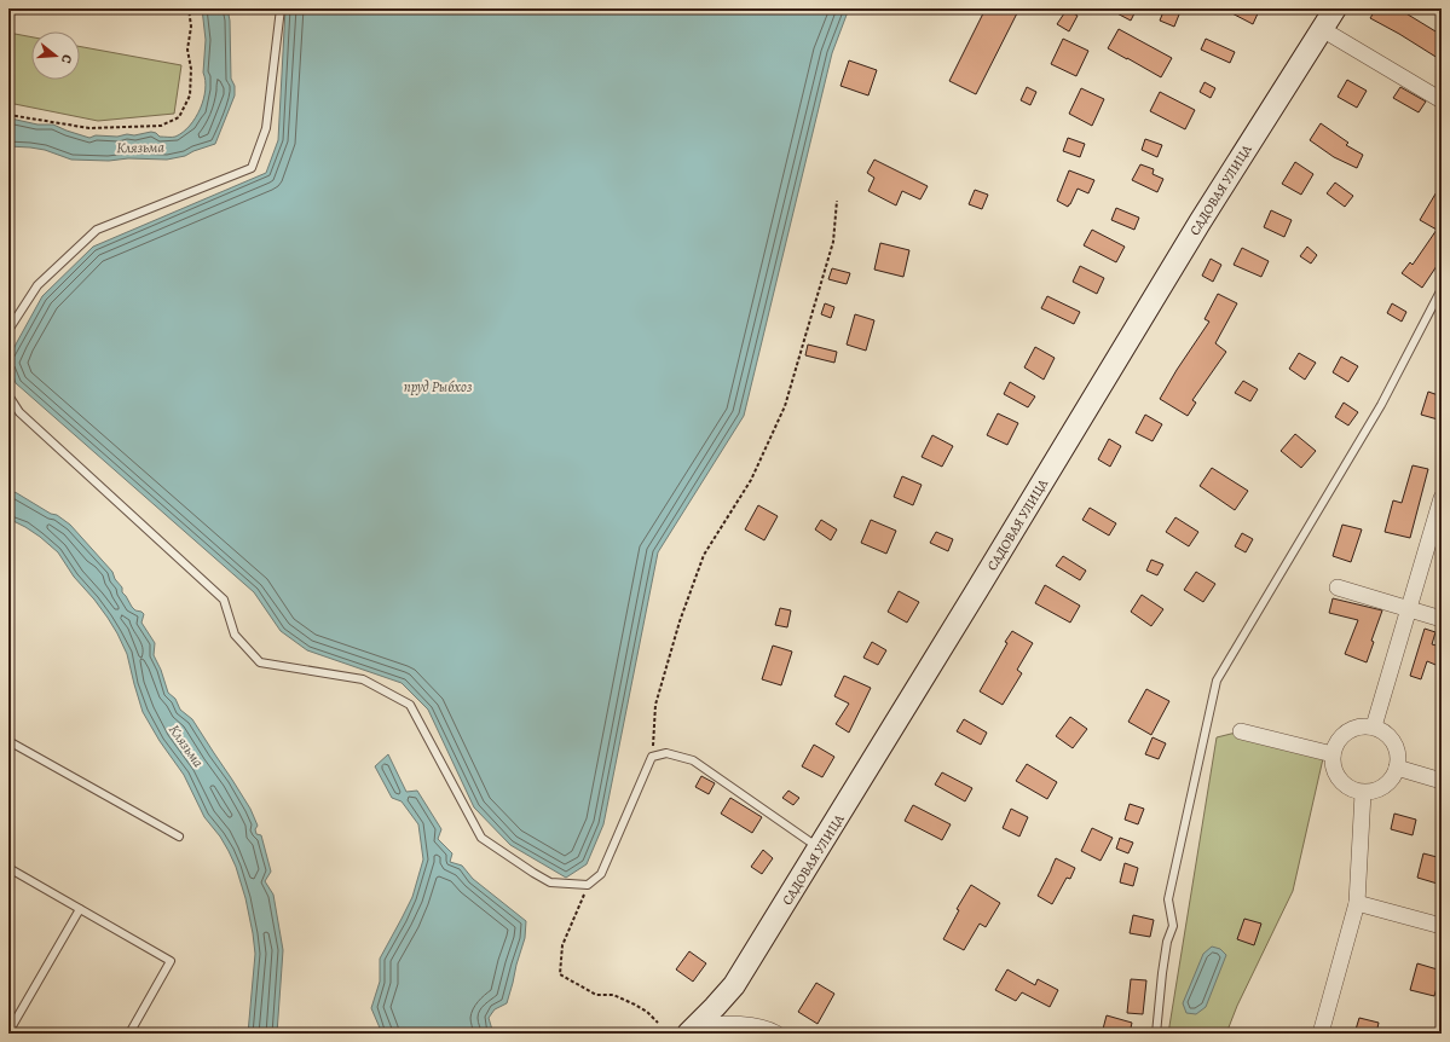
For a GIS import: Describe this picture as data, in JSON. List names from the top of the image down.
{
  "streets": {
    "street": ["САДОВАЯ УЛИЦА"]
  },
  "water": ["Клязьма", "пруд Рыбхоз"],
  "north": "right"
}
